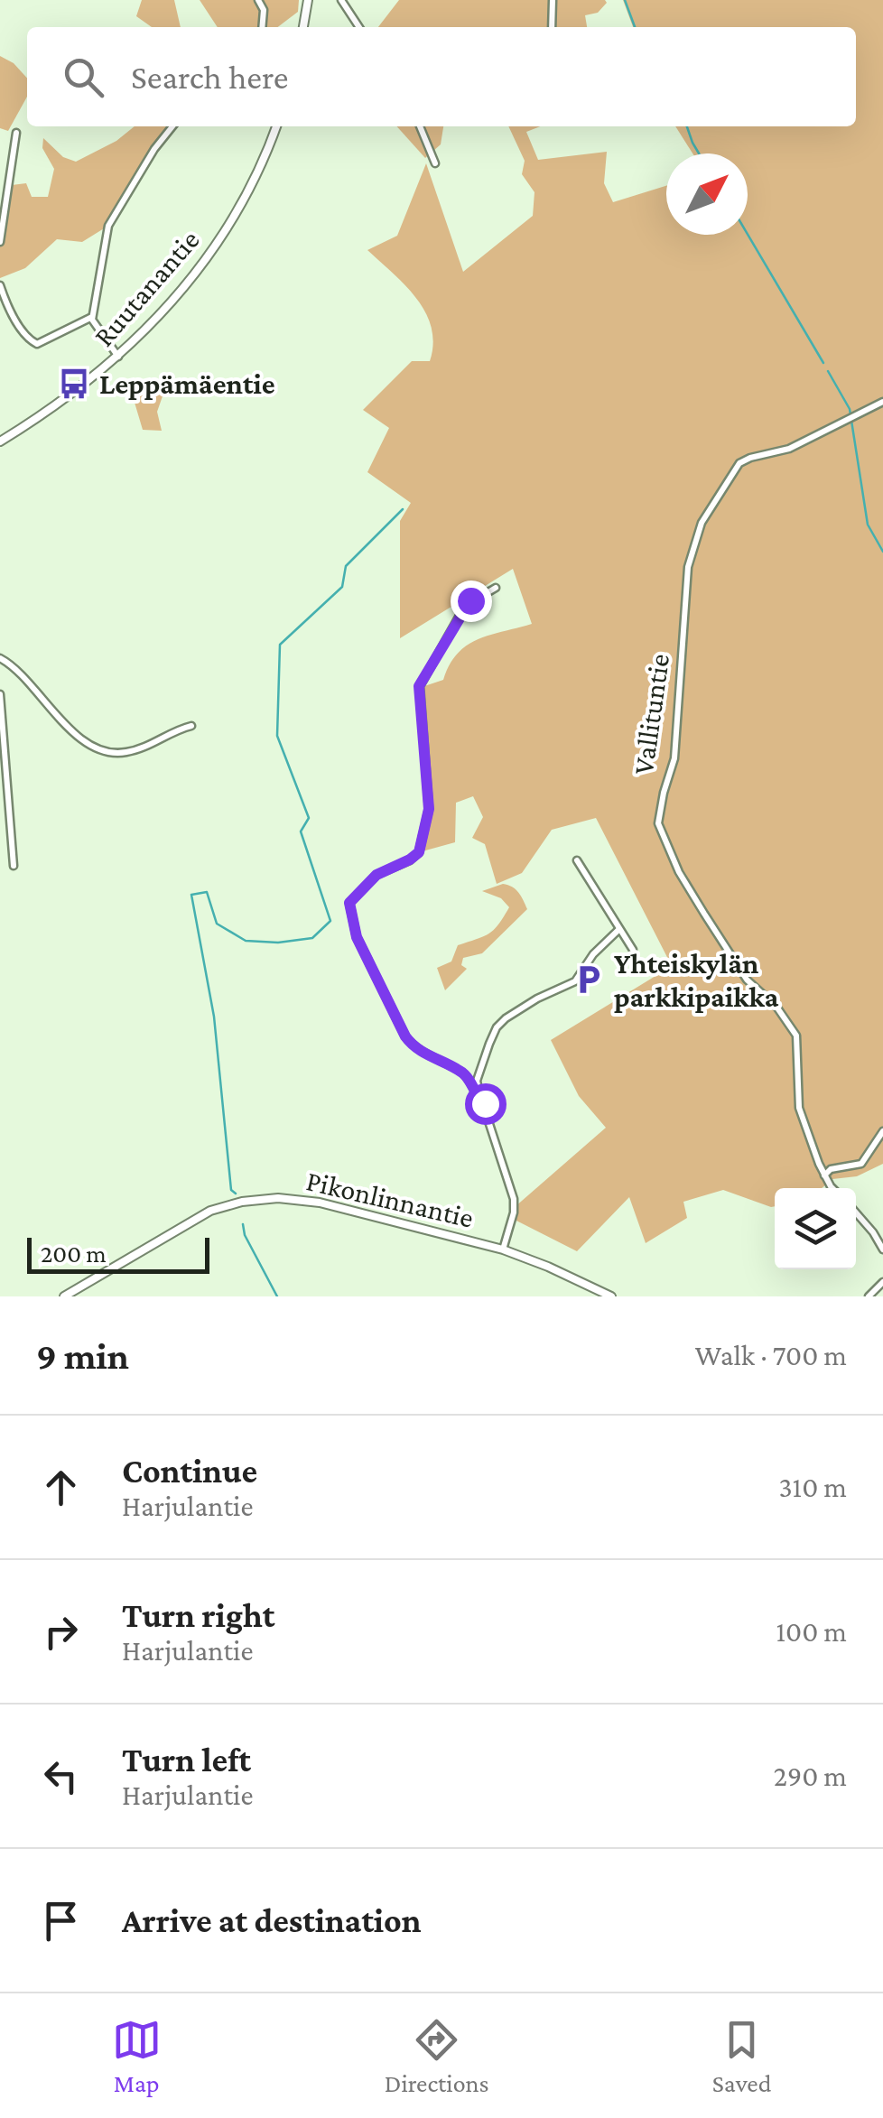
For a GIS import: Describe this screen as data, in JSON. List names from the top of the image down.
{
  "streets": {
    "street": ["Ruutanantie", "Vallituntie", "Pikonlinnantie"]
  },
  "places": {
    "bus stop": ["Leppämäentie"],
    "parking": ["Yhteiskylän parkkipaikka"]
  },
  "scale_bar": "200 m",
  "north": "top right",
  "page": {
    "search": "Search here",
    "scale": "200 m",
    "heading": ["9 min", "Walk · 700 m"],
    "list": [
      ["Continue", "Harjulantie", "310 m"],
      ["Turn right", "Harjulantie", "100 m"],
      ["Turn left", "Harjulantie", "290 m"],
      "Arrive at destination"
    ],
    "nav": ["Map", "Directions", "Saved"]
  }
}
